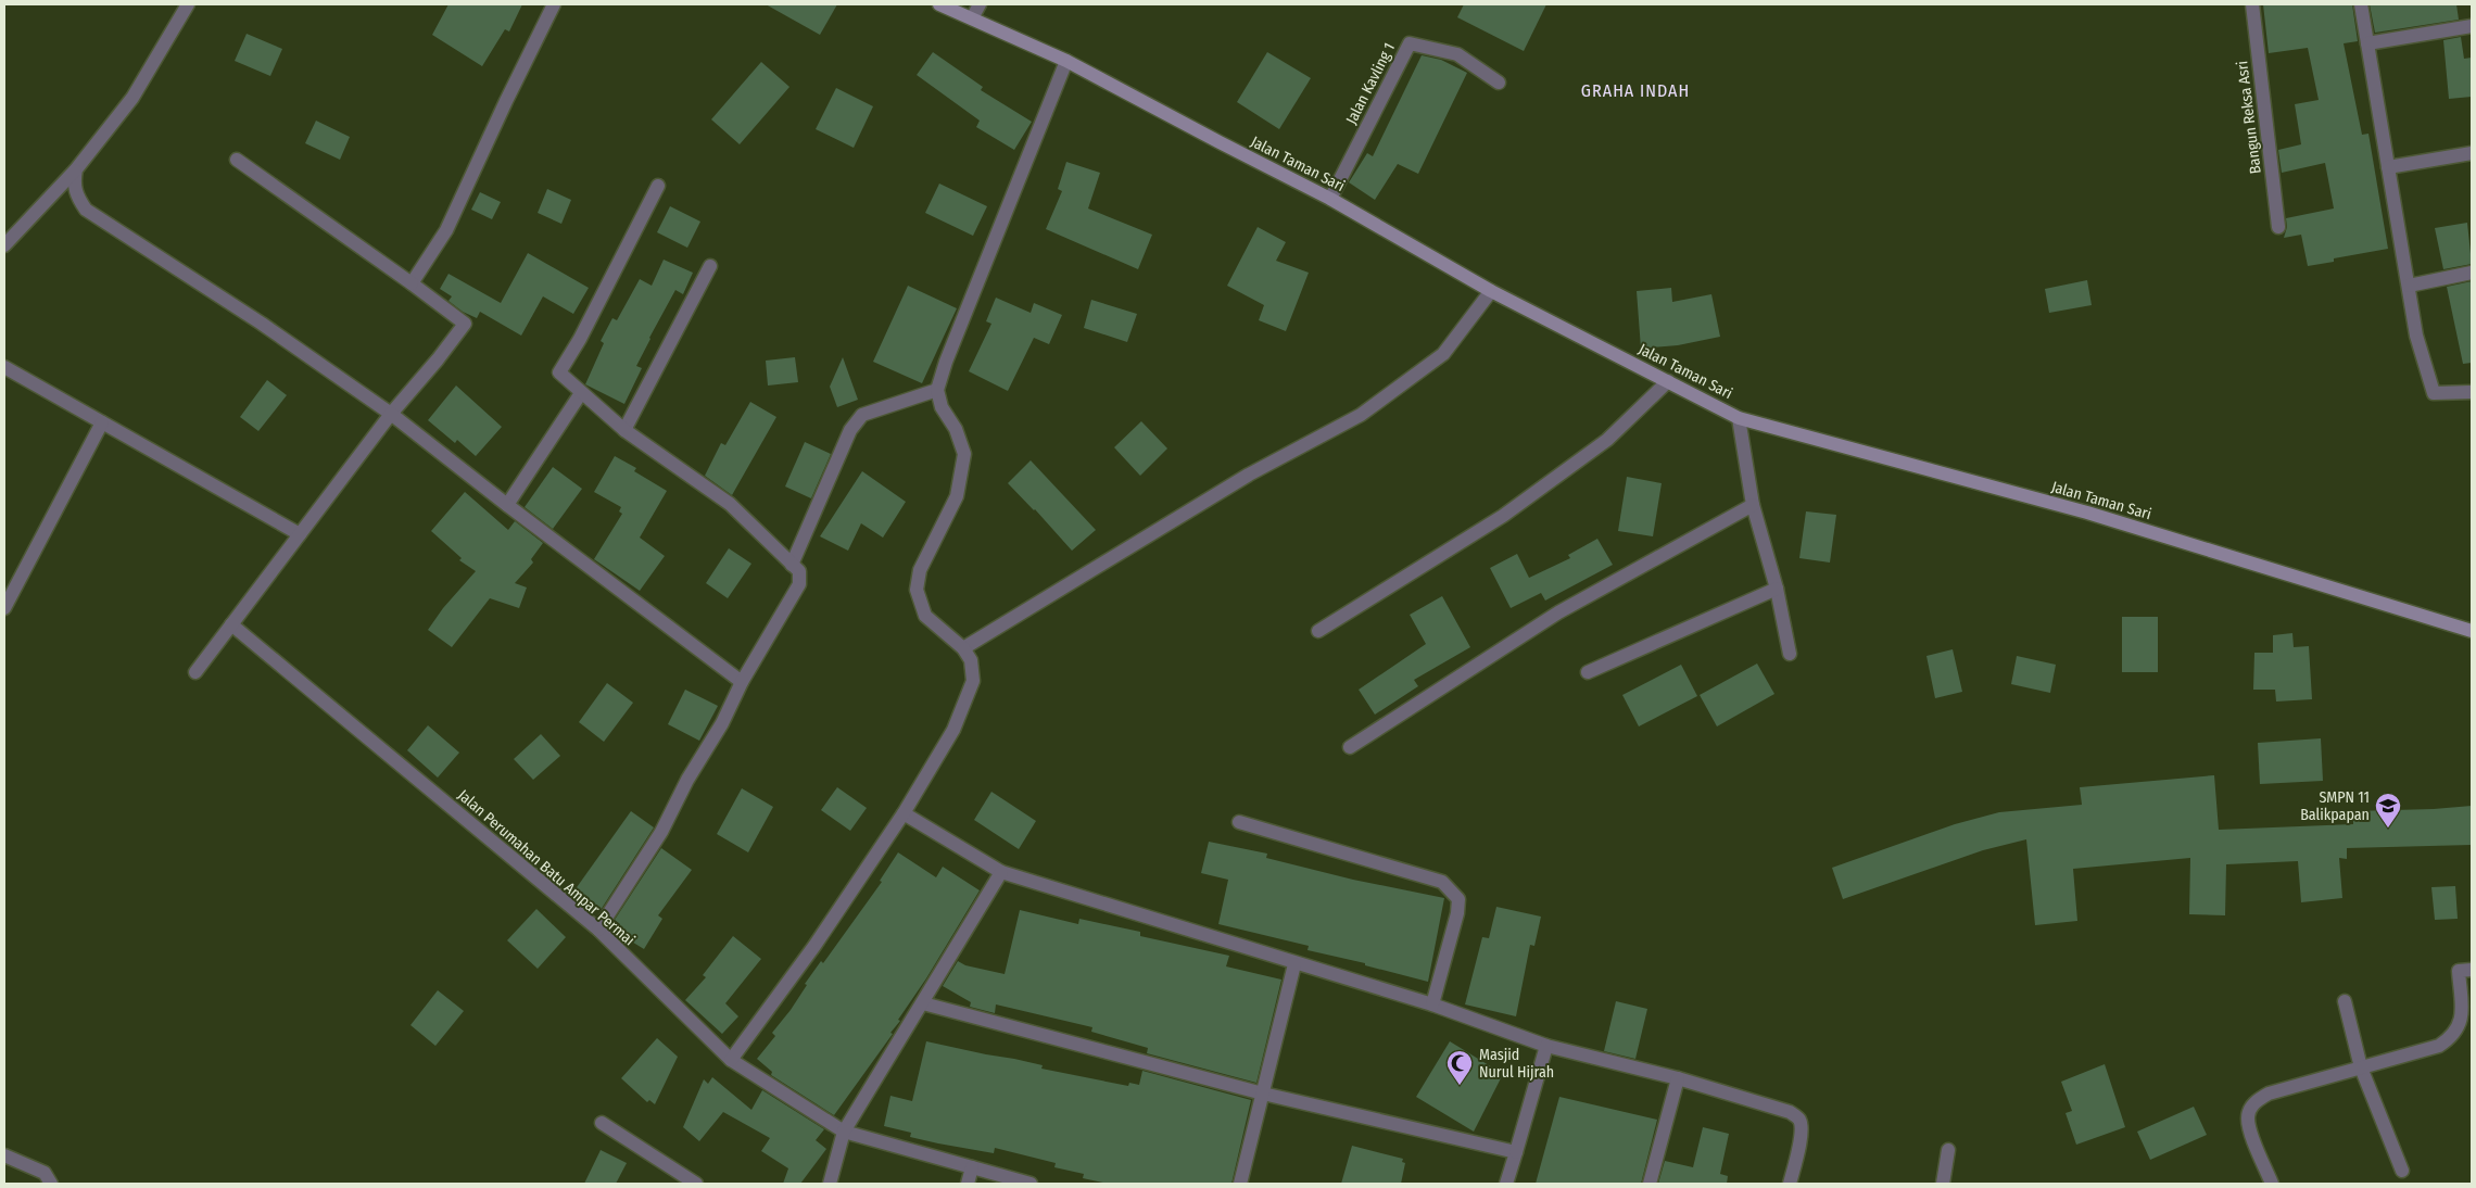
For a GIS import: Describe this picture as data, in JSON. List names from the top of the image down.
{
  "streets": {
    "street": [
      "Jalan Kavling 1",
      "Bangun Reksa Asri",
      "Jalan Taman Sari",
      "Jalan Perumahan Batu Ampar Permai"
    ]
  },
  "crossings": [
    ["Jalan Kavling 1", "Jalan Taman Sari"]
  ],
  "districts": ["GRAHA INDAH"],
  "places": {
    "school or university": ["SMPN 11 Balikpapan"],
    "mosque": ["Masjid Nurul Hijrah"]
  }
}
